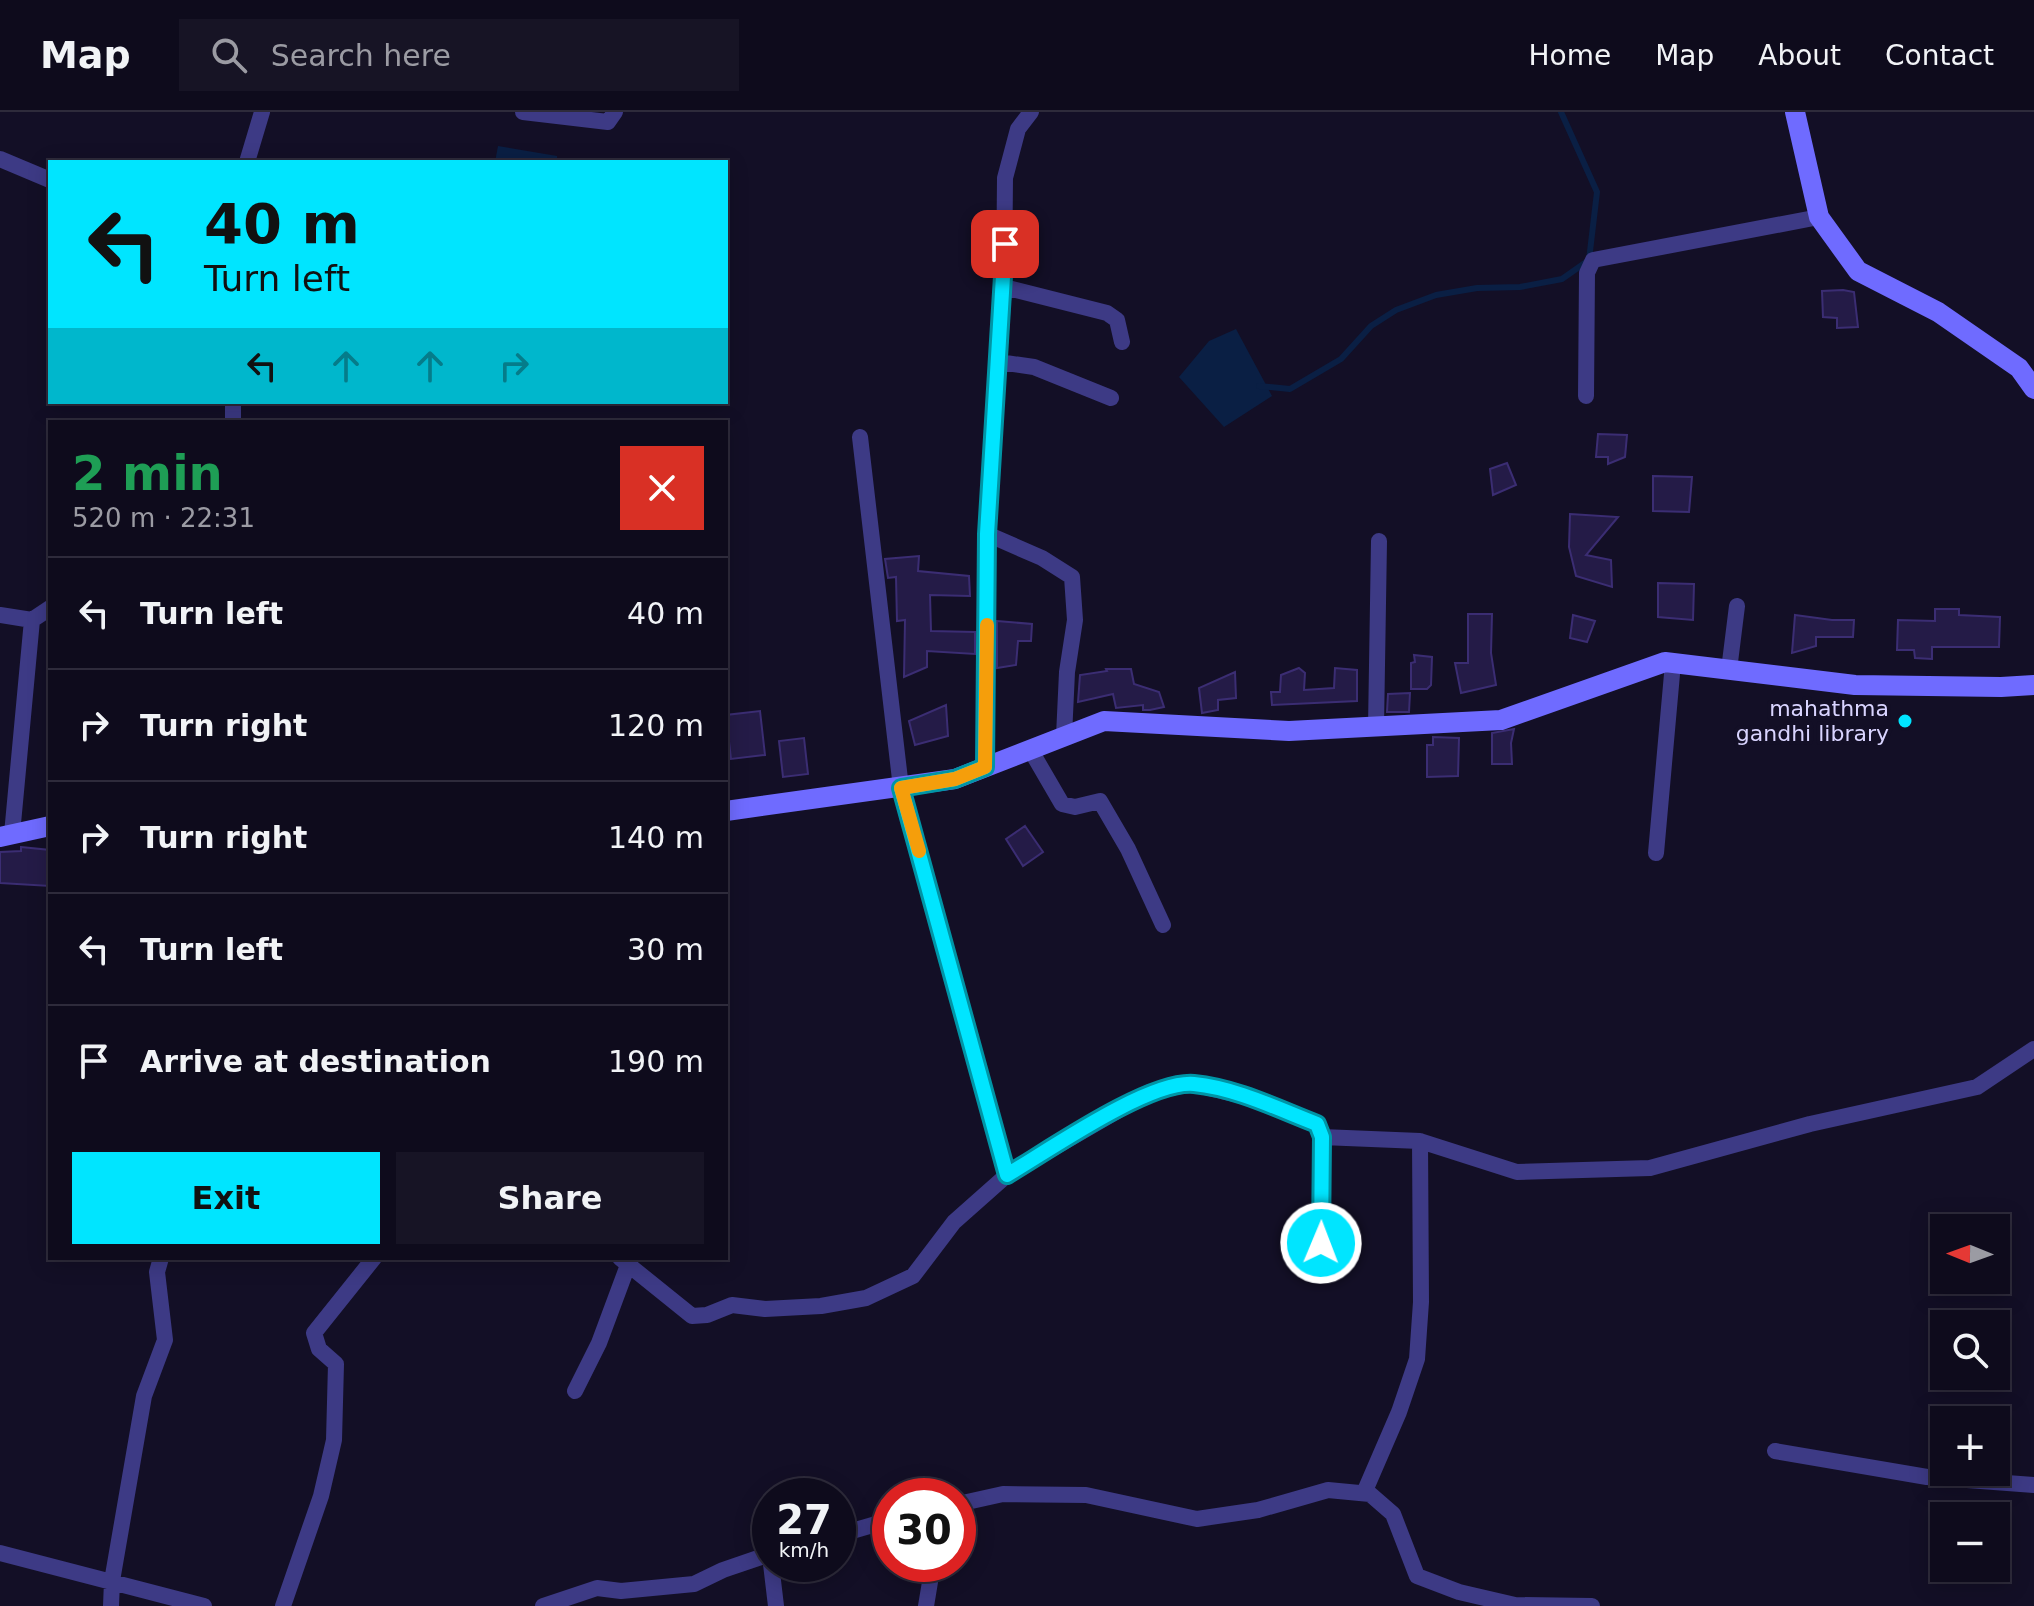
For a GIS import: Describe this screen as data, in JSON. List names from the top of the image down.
{
  "places": ["mahathma gandhi library"],
  "north": "left",
  "page": {
    "header": "Map",
    "search": "Search here",
    "nav": [
      "Home",
      "Map",
      "About",
      "Contact"
    ],
    "turn": ["40 m", "Turn left"],
    "heading": ["2 min", "520 m · 22:31"],
    "list": [
      {
        "name": "Turn left",
        "value": "40 m"
      },
      {
        "name": "Turn right",
        "value": "120 m"
      },
      {
        "name": "Turn right",
        "value": "140 m"
      },
      {
        "name": "Turn left",
        "value": "30 m"
      },
      {
        "name": "Arrive at destination",
        "value": "190 m"
      }
    ],
    "buttons": ["Exit", "Share"],
    "map_buttons": ["+", "−"],
    "speed": "27 km/h",
    "limit": "30"
  }
}
